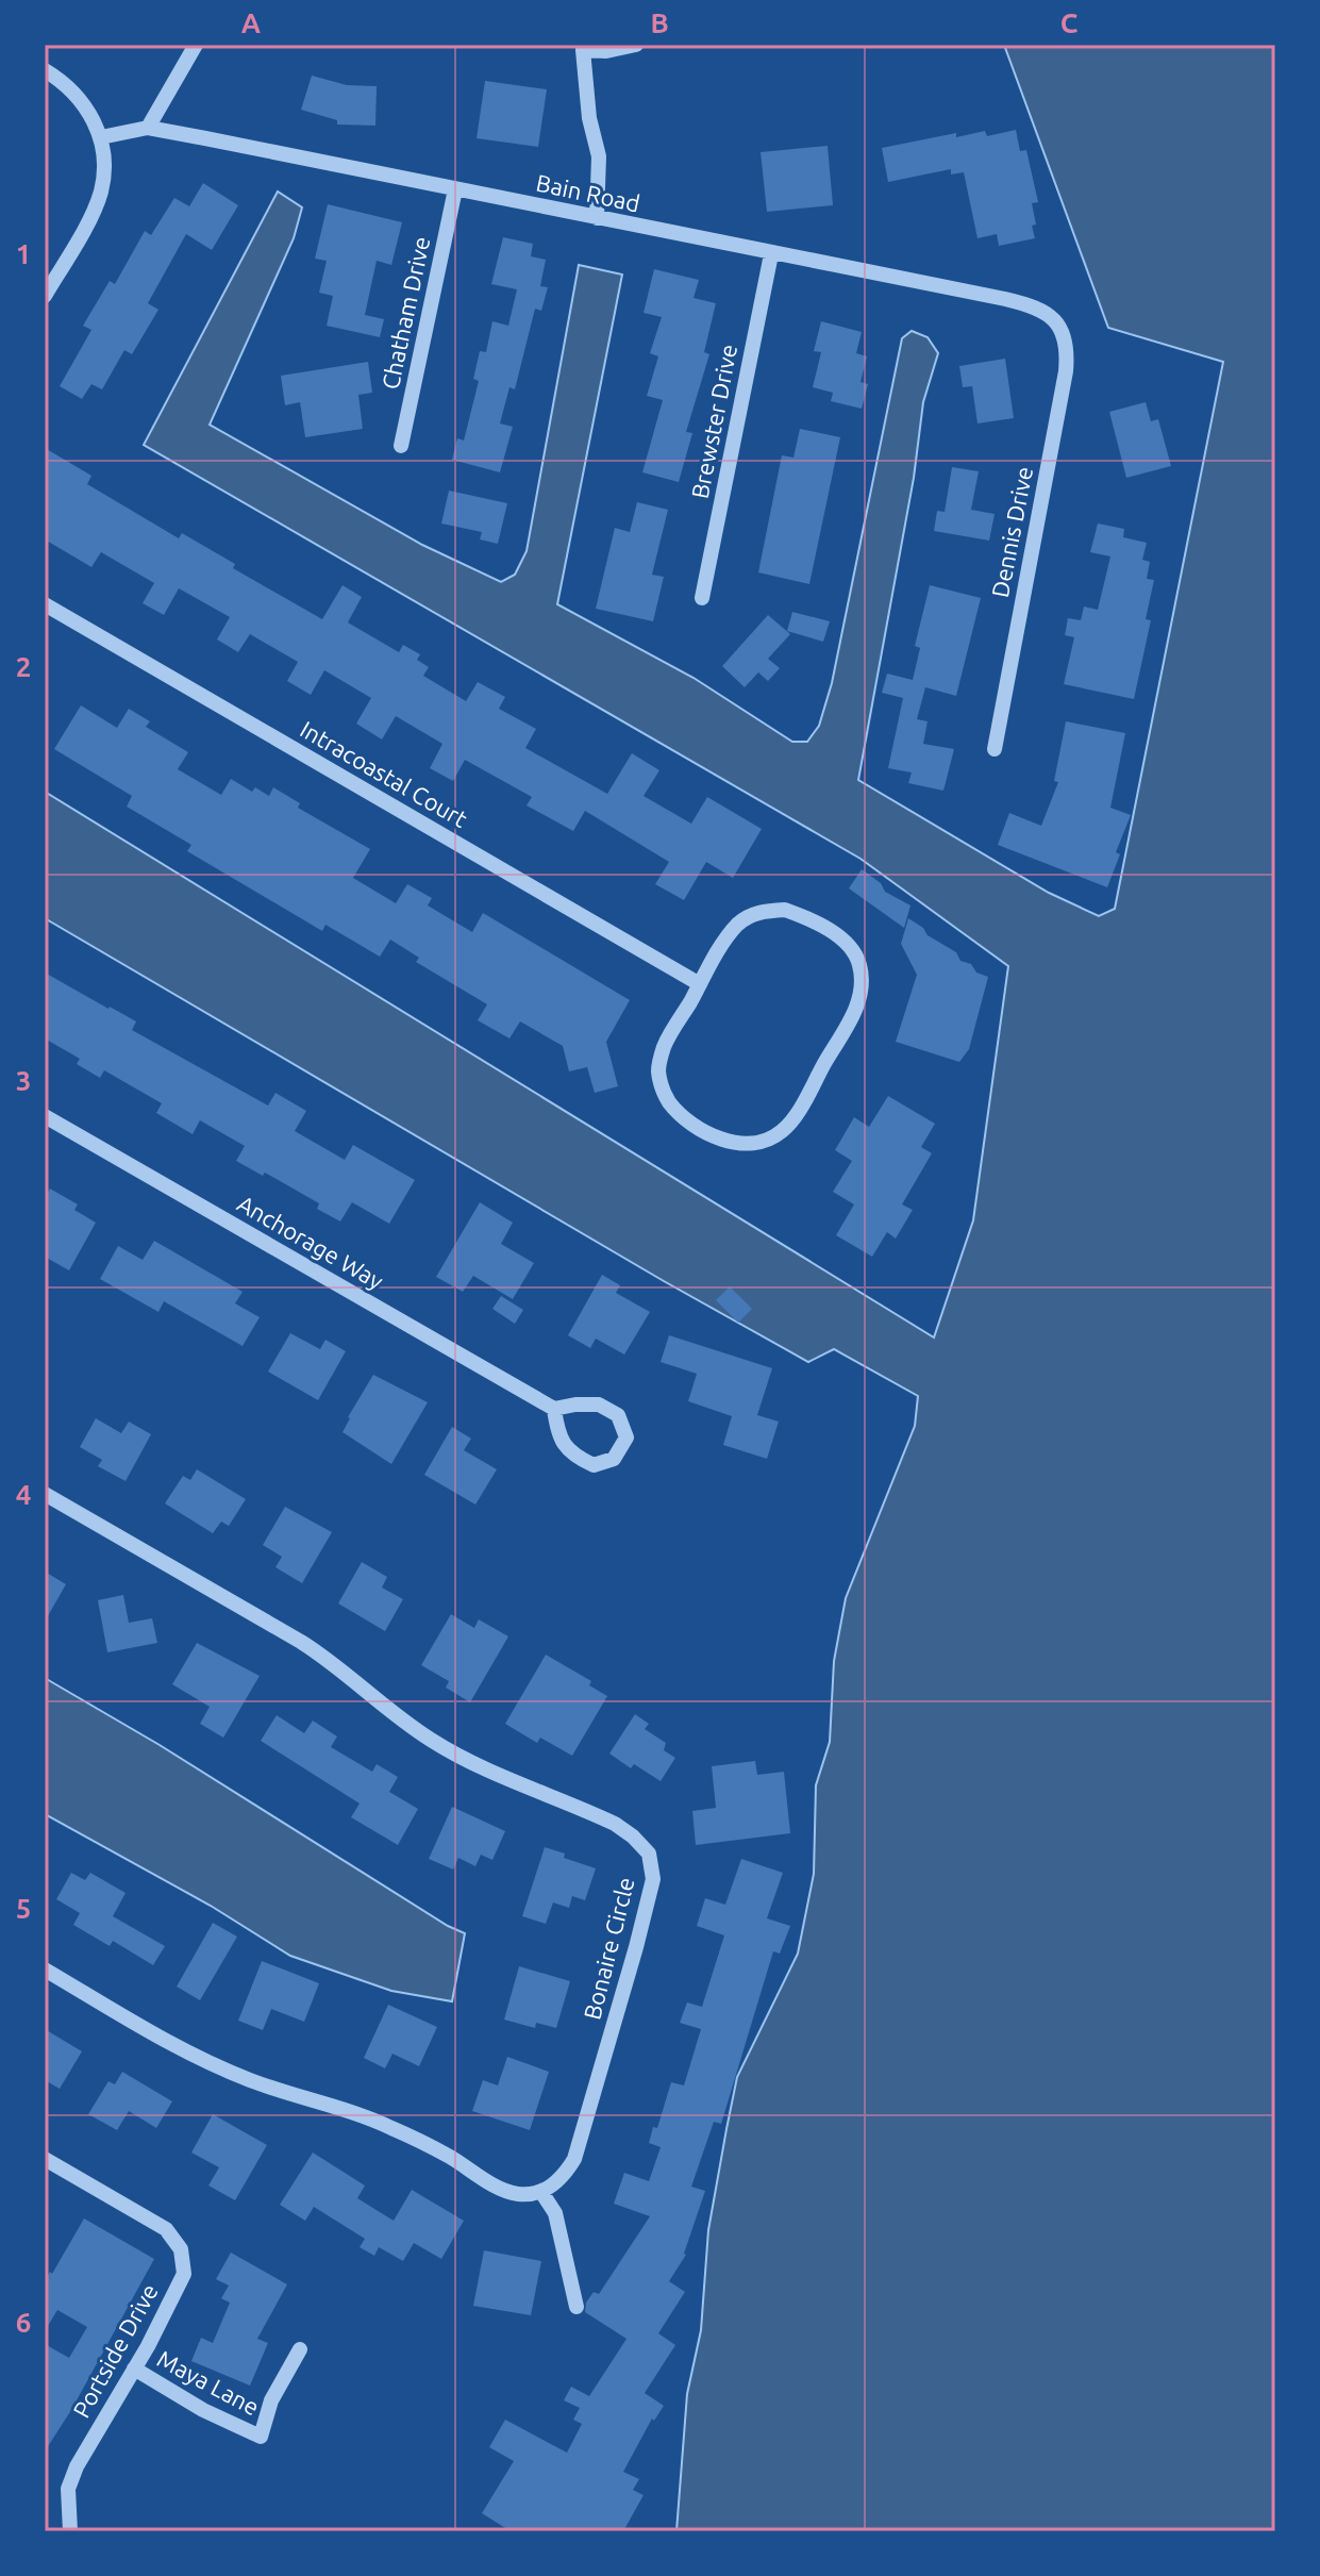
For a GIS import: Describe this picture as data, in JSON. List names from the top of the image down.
{
  "streets": {
    "street": [
      "Bain Road",
      "Chatham Drive",
      "Brewster Drive",
      "Dennis Drive",
      "Intracoastal Court",
      "Anchorage Way",
      "Bonaire Circle",
      "Portside Drive",
      "Maya Lane"
    ]
  },
  "crossings": [
    ["Bain Road", "Chatham Drive"],
    ["Bain Road", "Brewster Drive"],
    ["Bain Road", "Dennis Drive"],
    ["Portside Drive", "Maya Lane"]
  ],
  "grid": {
    "columns": ["A", "B", "C"],
    "rows": [
      "1",
      "2",
      "3",
      "4",
      "5",
      "6"
    ]
  }
}
